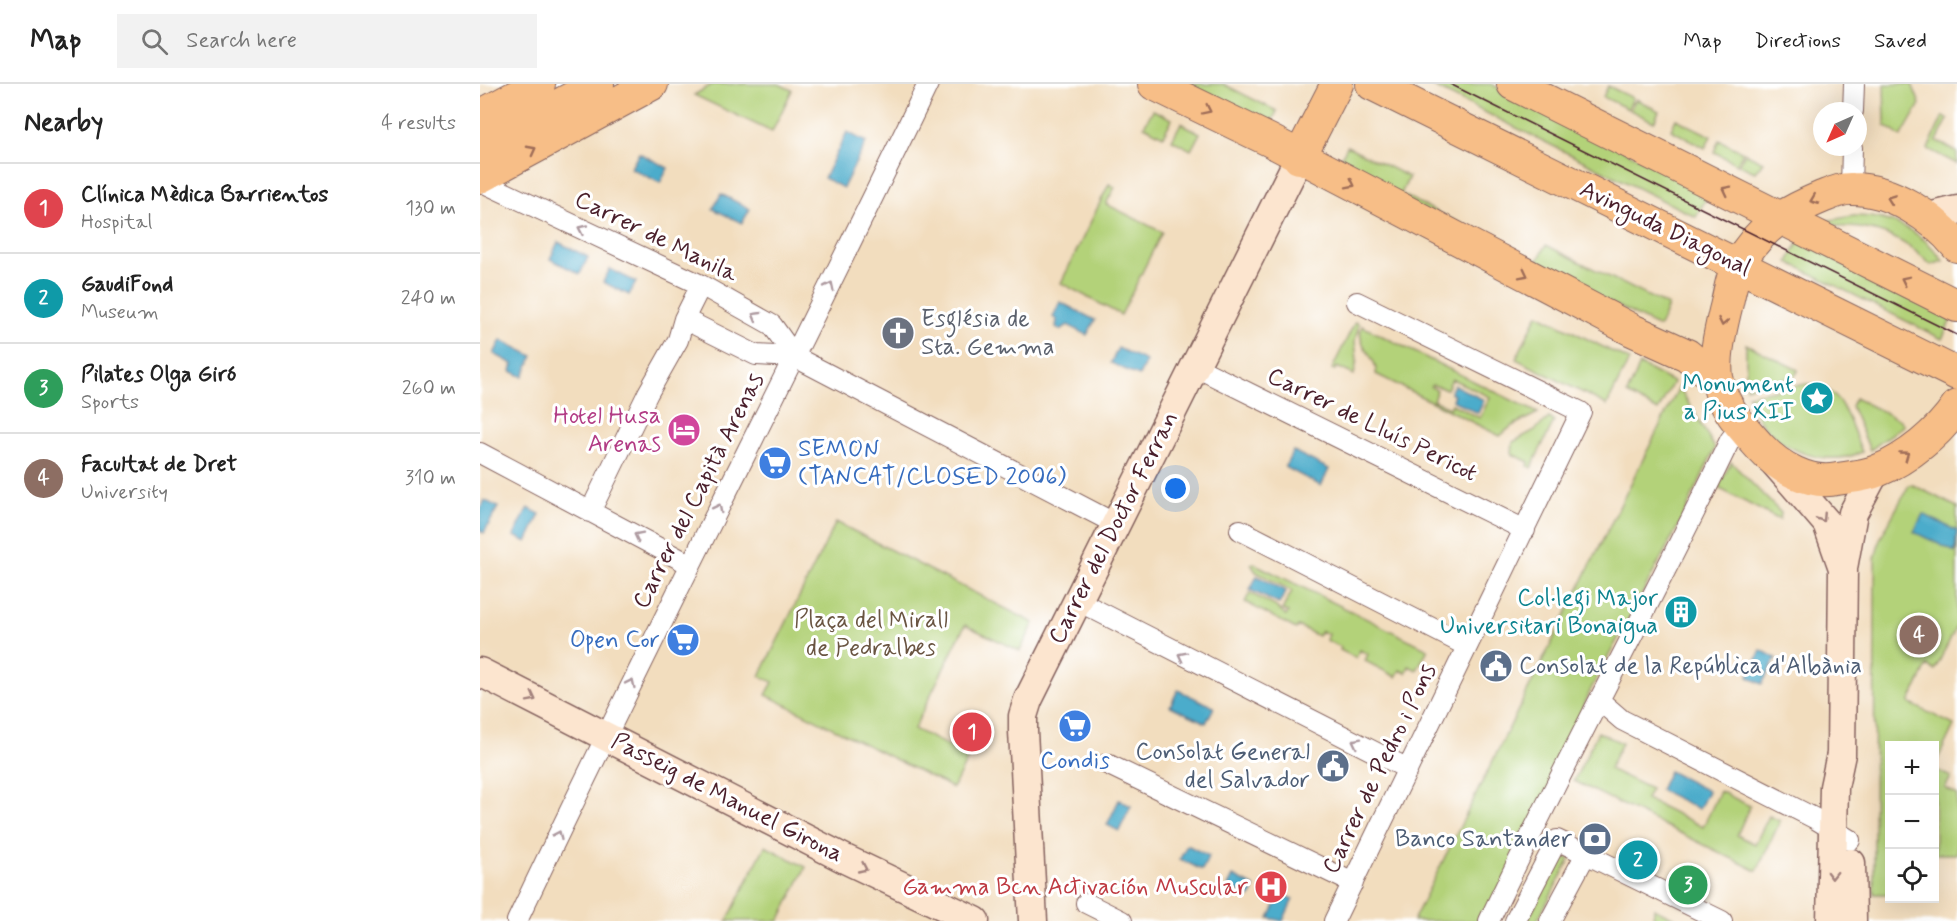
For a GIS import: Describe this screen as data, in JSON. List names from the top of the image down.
{
  "streets": {
    "main road": ["Avinguda Diagonal"],
    "street": [
      "Carrer de Manila",
      "Carrer de Lluís Pericot",
      "Carrer del Capità Arenas",
      "Carrer del Doctor Ferran",
      "Carrer de Pedro i Pons",
      "Passeig de Manuel Girona"
    ]
  },
  "crossings": [
    ["Carrer de Manila", "Carrer del Capità Arenas"],
    ["Carrer de Manila", "Carrer del Doctor Ferran"],
    ["Carrer de Lluís Pericot", "Carrer del Doctor Ferran"],
    ["Carrer de Lluís Pericot", "Carrer de Pedro i Pons"],
    ["Carrer del Capità Arenas", "Passeig de Manuel Girona"]
  ],
  "one_way": ["Carrer del Capità Arenas", "Passeig de Manuel Girona"],
  "parks": ["Plaça del Mirall de Pedralbes"],
  "places": {
    "church": ["Església de Sta. Gemma"],
    "place": ["Monument a Pius XII"],
    "hotel": ["Hotel Husa Arenas"],
    "supermarket": ["SEMON (TANCAT/CLOSED 2006)", "Open Cor", "Condis"],
    "building": ["Col·legi Major Universitari Bonaigua"],
    "public building": ["Consolat de la República d'Albània", "Consolat General del Salvador"],
    "bank": ["Banco Santander"],
    "hospital": ["Gamma Bcn Activación Muscular"]
  },
  "north": "bottom left",
  "page": {
    "header": "Map",
    "search": "Search here",
    "nav": ["Map", "Directions", "Saved"],
    "heading": ["Nearby", "4 results"],
    "list": [
      {
        "mark": "1",
        "name": "Clínica Mèdica Barrientos",
        "note": "Hospital",
        "value": "130 m"
      },
      {
        "mark": "2",
        "name": "GaudiFond",
        "note": "Museum",
        "value": "240 m"
      },
      {
        "mark": "3",
        "name": "Pilates Olga Giró",
        "note": "Sports",
        "value": "260 m"
      },
      {
        "mark": "4",
        "name": "Facultat de Dret",
        "note": "University",
        "value": "310 m"
      }
    ],
    "pins": [
      "4",
      "1",
      "2",
      "3"
    ],
    "map_buttons": ["+", "−"]
  }
}
